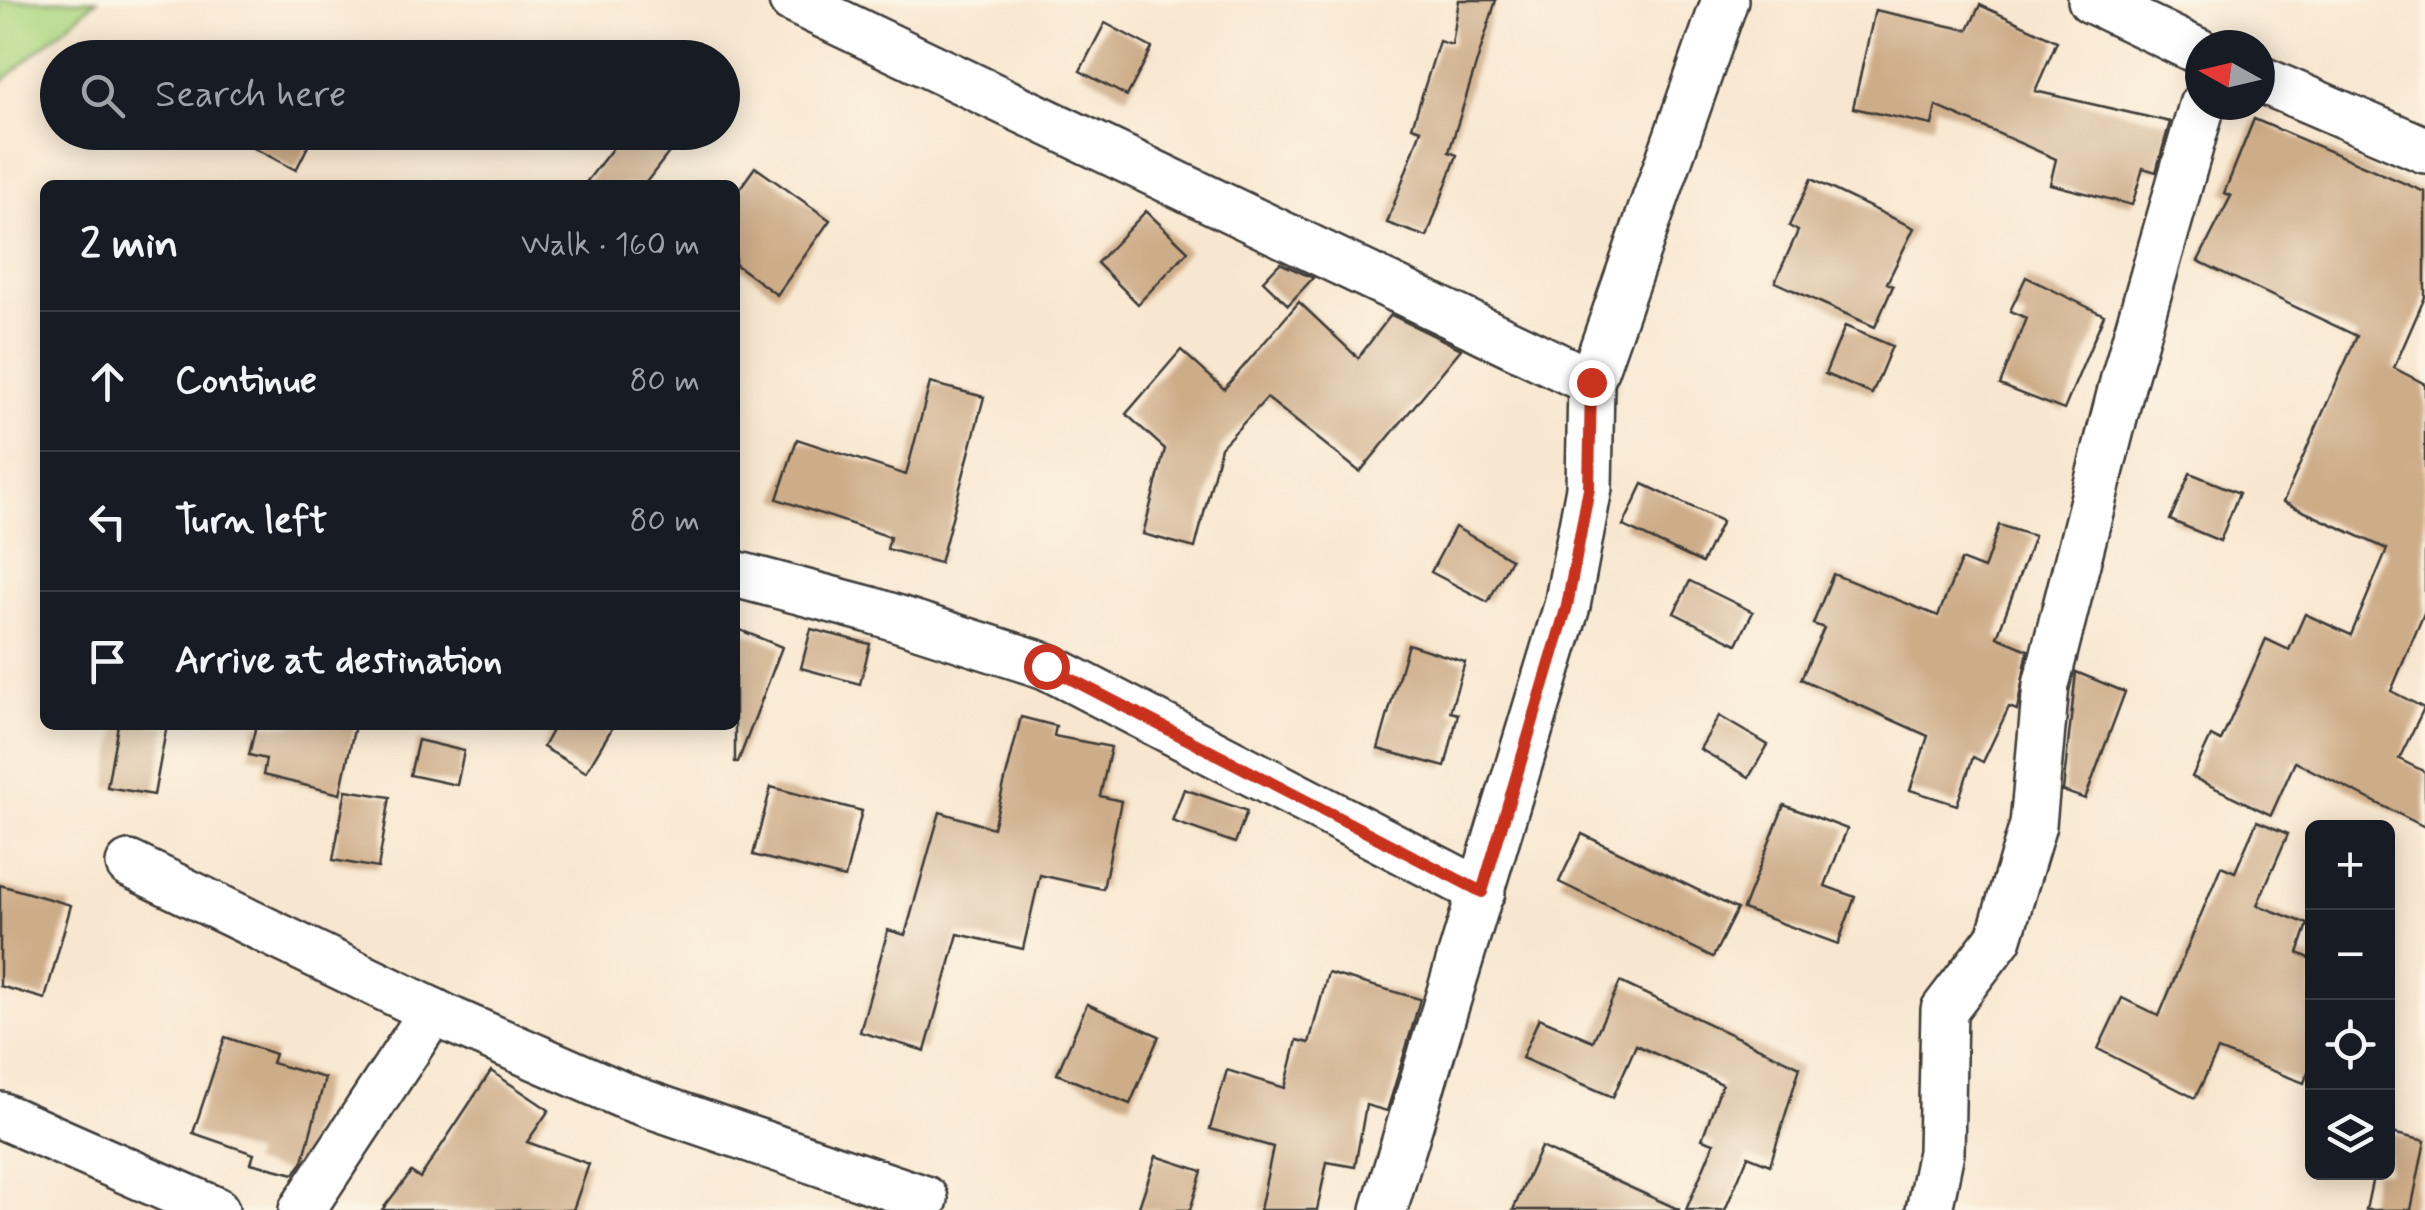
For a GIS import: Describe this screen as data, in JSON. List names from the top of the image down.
{
  "north": "left",
  "page": {
    "search": "Search here",
    "heading": ["2 min", "Walk · 160 m"],
    "list": [
      ["Continue", "80 m"],
      ["Turn left", "80 m"],
      "Arrive at destination"
    ],
    "map_buttons": ["+", "−"]
  }
}
